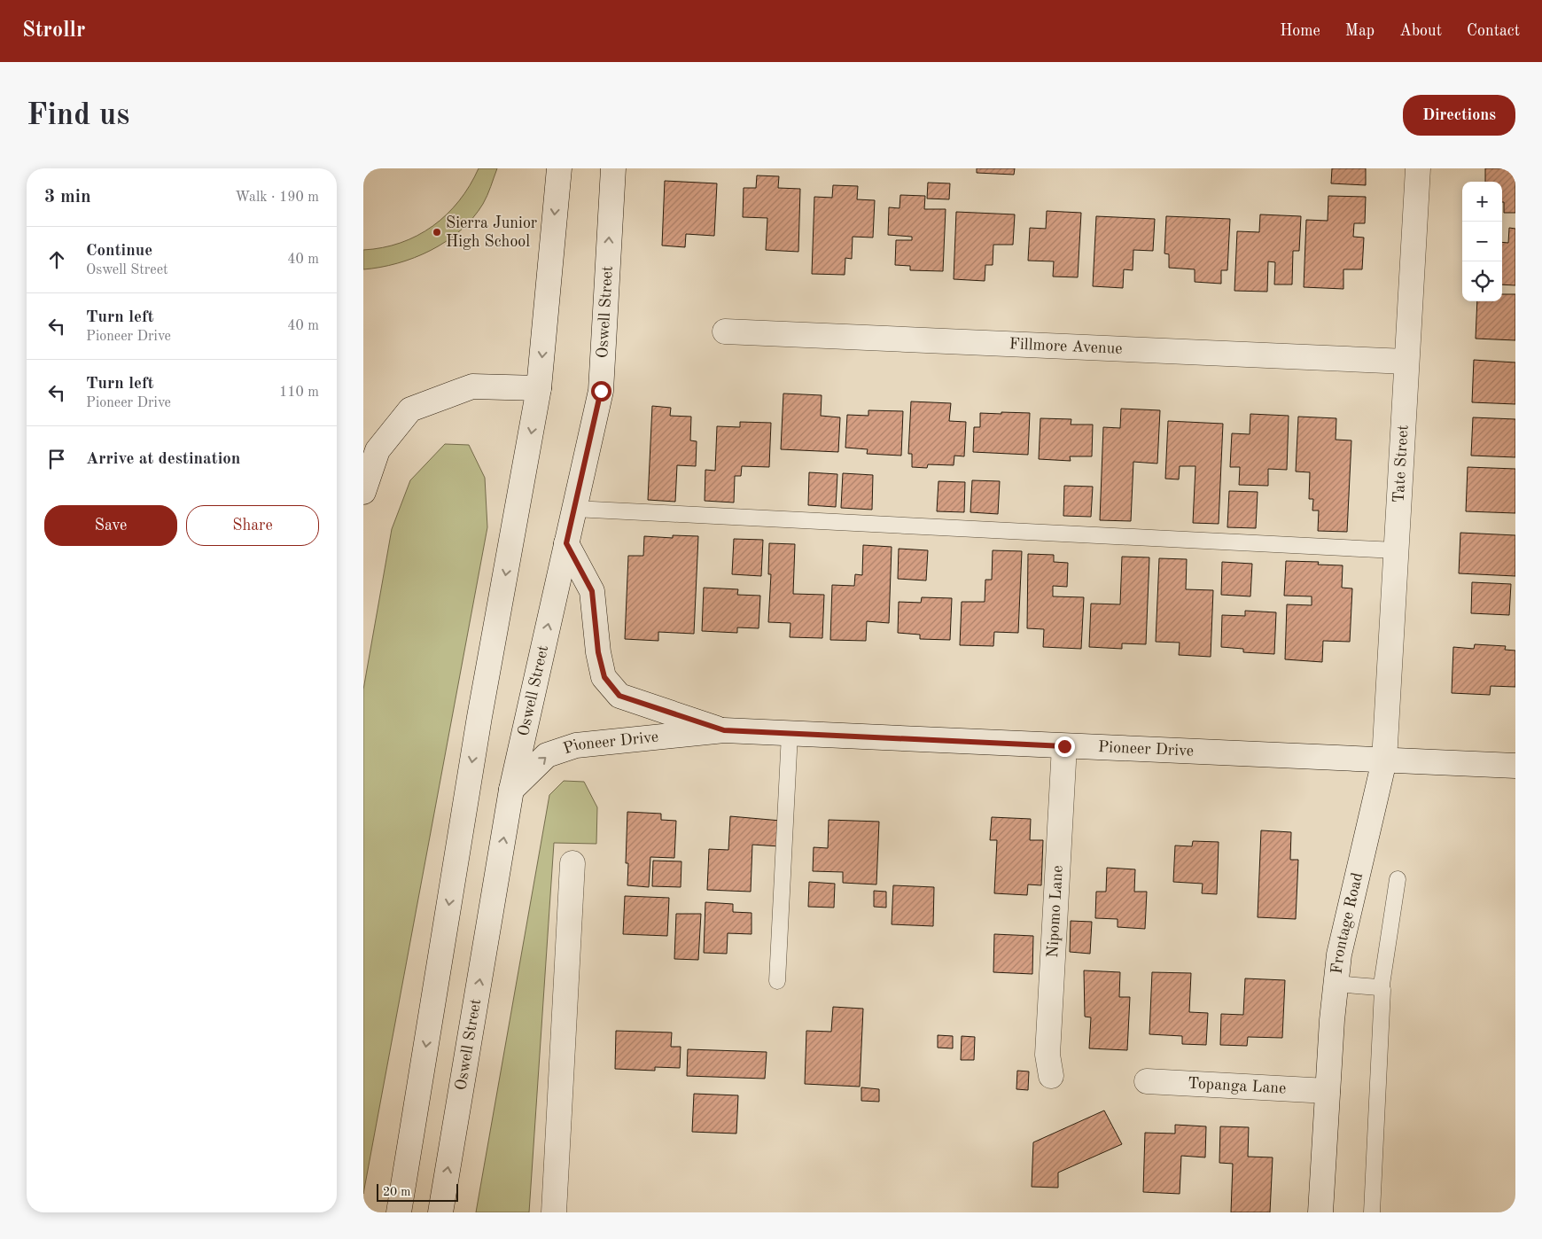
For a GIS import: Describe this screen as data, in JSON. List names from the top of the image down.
{
  "streets": {
    "street": [
      "Oswell Street",
      "Fillmore Avenue",
      "Tate Street",
      "Pioneer Drive",
      "Nipomo Lane",
      "Frontage Road",
      "Topanga Lane"
    ]
  },
  "crossings": [
    ["Oswell Street", "Pioneer Drive"],
    ["Fillmore Avenue", "Tate Street"],
    ["Tate Street", "Pioneer Drive"],
    ["Tate Street", "Frontage Road"],
    ["Pioneer Drive", "Nipomo Lane"],
    ["Pioneer Drive", "Frontage Road"],
    ["Frontage Road", "Topanga Lane"]
  ],
  "places": ["Sierra Junior High School"],
  "scale_bar": "20 m",
  "page": {
    "header": "Strollr",
    "nav": [
      "Home",
      "Map",
      "About",
      "Contact"
    ],
    "buttons": [
      "Directions",
      ["Save", "Share"]
    ],
    "title": "Find us",
    "heading": ["3 min", "Walk · 190 m"],
    "map_buttons": ["+", "−"],
    "list": [
      ["Continue", "Oswell Street", "40 m"],
      ["Turn left", "Pioneer Drive", "40 m"],
      ["Turn left", "Pioneer Drive", "110 m"],
      "Arrive at destination"
    ],
    "scale": "20 m"
  }
}
